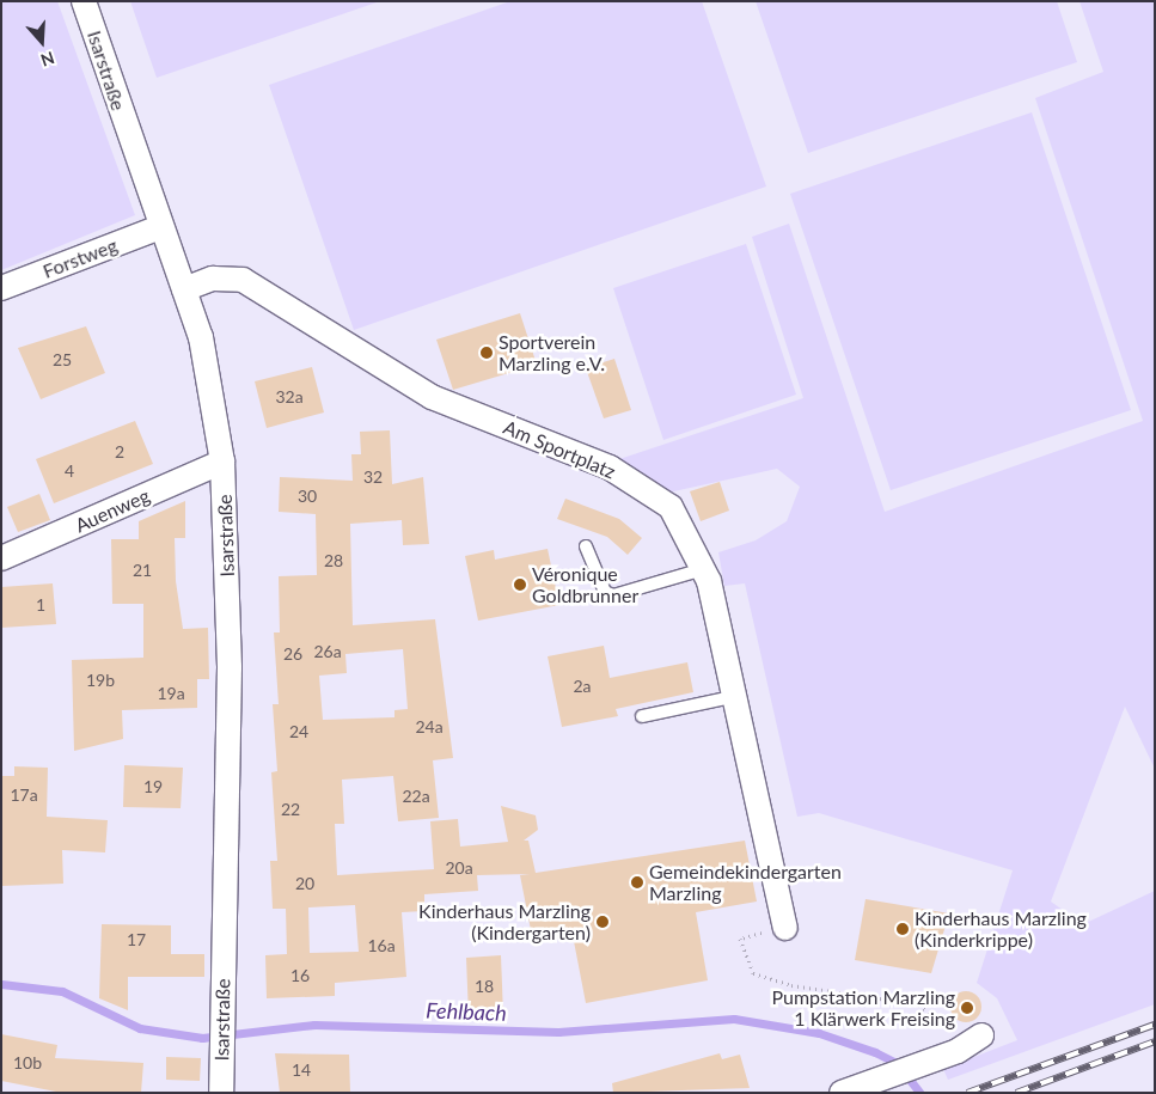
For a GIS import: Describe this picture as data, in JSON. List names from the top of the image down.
{
  "streets": {
    "street": [
      "Isarstraße",
      "Forstweg",
      "Am Sportplatz",
      "Auenweg"
    ]
  },
  "crossings": [
    ["Isarstraße", "Forstweg"],
    ["Isarstraße", "Am Sportplatz"],
    ["Isarstraße", "Auenweg"]
  ],
  "water": ["Fehlbach"],
  "places": [
    "Sportverein Marzling e.V.",
    "Véronique Goldbrunner",
    "Gemeindekindergarten Marzling",
    "Kinderhaus Marzling (Kindergarten)",
    "Kinderhaus Marzling (Kinderkrippe)",
    "Pumpstation Marzling 1 Klärwerk Freising"
  ],
  "house_numbers": [
    "25",
    "32a",
    "2",
    "4",
    "32",
    "30",
    "28",
    "21",
    "1",
    "26a",
    "26",
    "19b",
    "2a",
    "19a",
    "24a",
    "24",
    "19",
    "17a",
    "22a",
    "22",
    "20a",
    "20",
    "17",
    "16a",
    "16",
    "18",
    "10b",
    "14"
  ],
  "north": "bottom"
}
